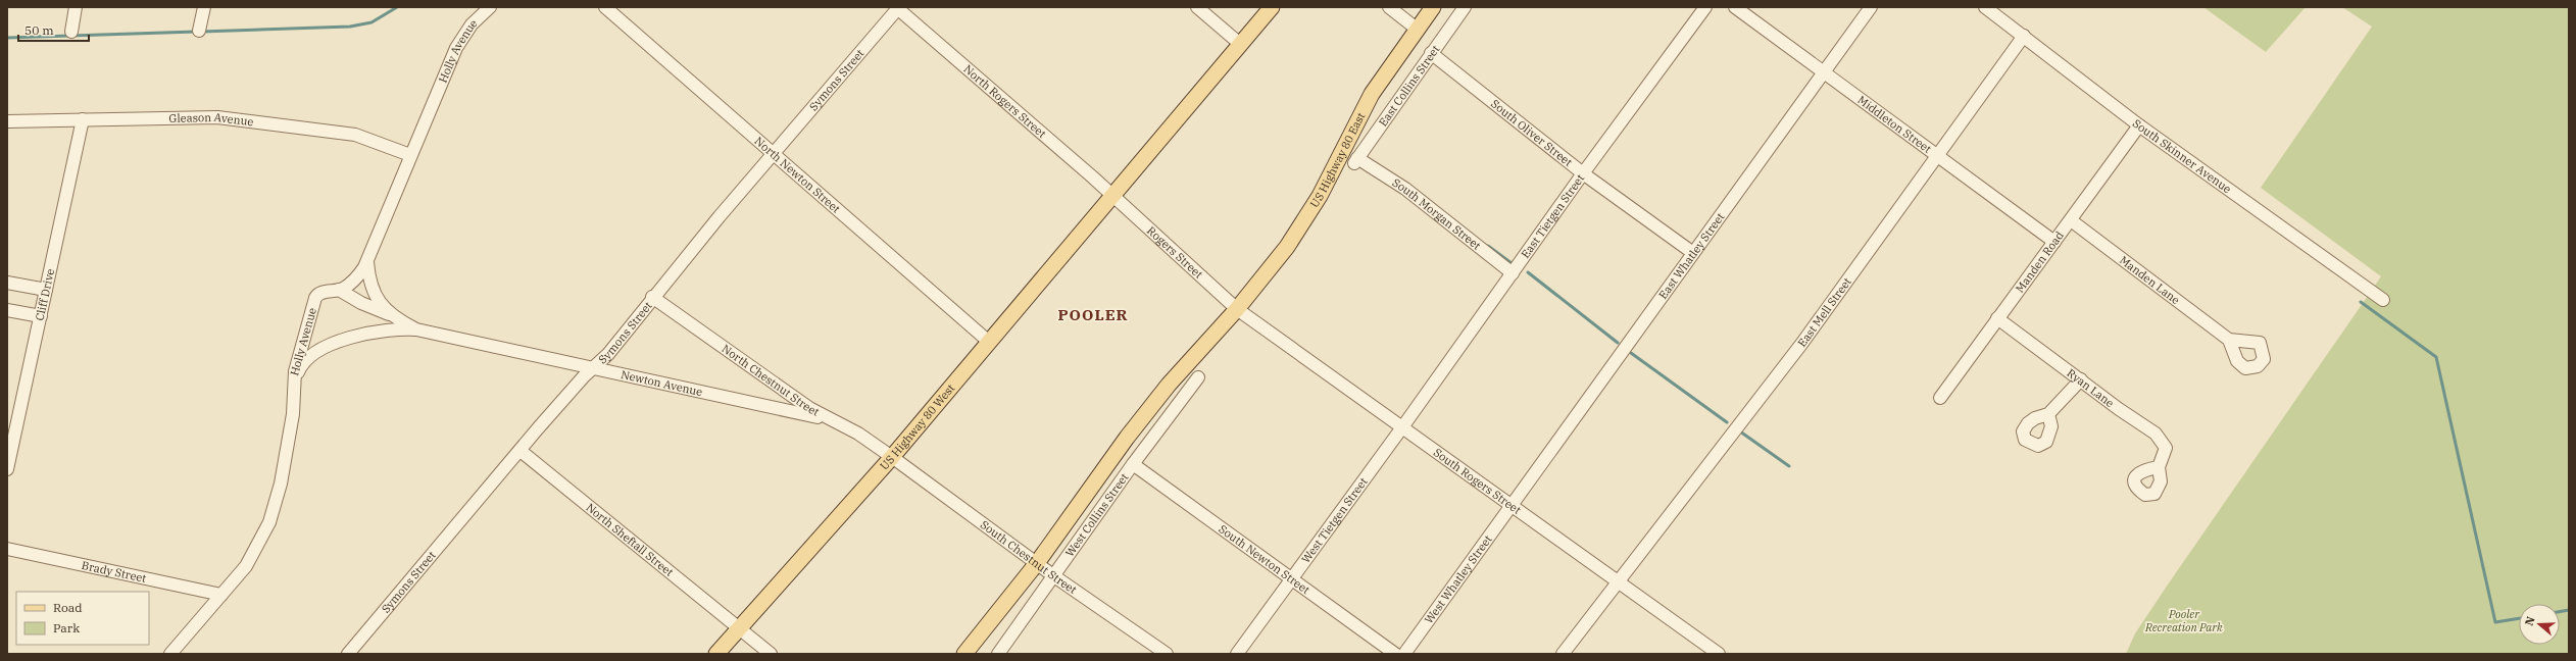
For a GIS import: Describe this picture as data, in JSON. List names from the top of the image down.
{
  "streets": {
    "main road": ["US Highway 80 East", "US Highway 80 West"],
    "street": [
      "Holly Avenue",
      "Symons Street",
      "East Collins Street",
      "North Rogers Street",
      "Gleason Avenue",
      "Middleton Street",
      "South Oliver Street",
      "South Skinner Avenue",
      "North Newton Street",
      "South Morgan Street",
      "East Tietgen Street",
      "Rogers Street",
      "East Whatley Street",
      "Manden Road",
      "Manden Lane",
      "Cliff Drive",
      "East Mell Street",
      "North Chestnut Street",
      "Newton Avenue",
      "Ryan Lane",
      "South Rogers Street",
      "West Collins Street",
      "West Tietgen Street",
      "North Sheftall Street",
      "South Chestnut Street",
      "South Newton Street",
      "Brady Street",
      "West Whatley Street"
    ]
  },
  "crossings": [
    ["Holly Avenue", "Gleason Avenue"],
    ["Holly Avenue", "Newton Avenue"],
    ["Holly Avenue", "Brady Street"],
    ["Symons Street", "North Rogers Street"],
    ["Symons Street", "North Newton Street"],
    ["Symons Street", "North Chestnut Street"],
    ["Symons Street", "Newton Avenue"],
    ["Symons Street", "North Sheftall Street"],
    ["East Collins Street", "South Oliver Street"],
    ["East Collins Street", "South Morgan Street"],
    ["North Rogers Street", "Rogers Street"],
    ["North Rogers Street", "US Highway 80 West"],
    ["Gleason Avenue", "Cliff Drive"],
    ["Middleton Street", "East Whatley Street"],
    ["Middleton Street", "Manden Road"],
    ["Middleton Street", "East Mell Street"],
    ["South Oliver Street", "East Tietgen Street"],
    ["South Oliver Street", "East Whatley Street"],
    ["South Skinner Avenue", "Manden Road"],
    ["South Skinner Avenue", "East Mell Street"],
    ["US Highway 80 East", "Rogers Street"],
    ["US Highway 80 East", "South Rogers Street"],
    ["North Newton Street", "US Highway 80 West"],
    ["South Morgan Street", "East Tietgen Street"],
    ["East Tietgen Street", "South Rogers Street"],
    ["East Tietgen Street", "West Tietgen Street"],
    ["Rogers Street", "US Highway 80 West"],
    ["Rogers Street", "South Rogers Street"],
    ["East Whatley Street", "South Rogers Street"],
    ["East Whatley Street", "West Whatley Street"],
    ["Manden Road", "Manden Lane"],
    ["Manden Road", "Ryan Lane"],
    ["East Mell Street", "South Rogers Street"],
    ["North Chestnut Street", "Newton Avenue"],
    ["North Chestnut Street", "US Highway 80 West"],
    ["North Chestnut Street", "South Chestnut Street"],
    ["US Highway 80 West", "North Sheftall Street"],
    ["US Highway 80 West", "South Chestnut Street"],
    ["South Rogers Street", "West Tietgen Street"],
    ["South Rogers Street", "West Whatley Street"],
    ["West Collins Street", "South Chestnut Street"],
    ["West Collins Street", "South Newton Street"],
    ["West Tietgen Street", "South Newton Street"]
  ],
  "districts": ["POOLER"],
  "parks": ["Pooler Recreation Park"],
  "legend": ["Road", "Park"],
  "scale_bar": "50 m",
  "north": "left"
}
